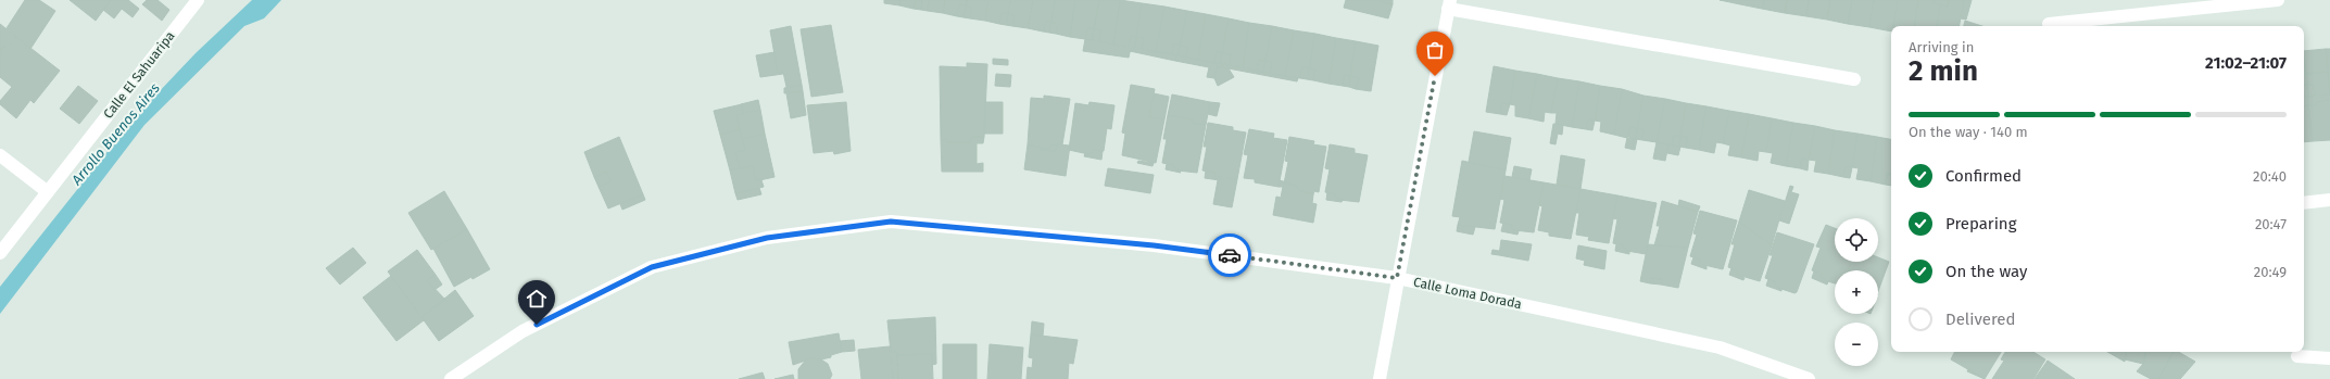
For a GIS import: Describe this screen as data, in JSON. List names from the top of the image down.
{
  "streets": {
    "street": ["Calle El Sahuaripa", "Calle Loma Dorada"]
  },
  "water": ["Arrollo Buenos Aires"],
  "page": {
    "heading": ["2 min", "Arriving in", "21:02–21:07"],
    "bar": "On the way · 140 m",
    "list": [
      ["Confirmed", "20:40"],
      ["Preparing", "20:47"],
      ["On the way", "20:49"],
      "Delivered"
    ],
    "map_buttons": ["+", "−"]
  }
}
